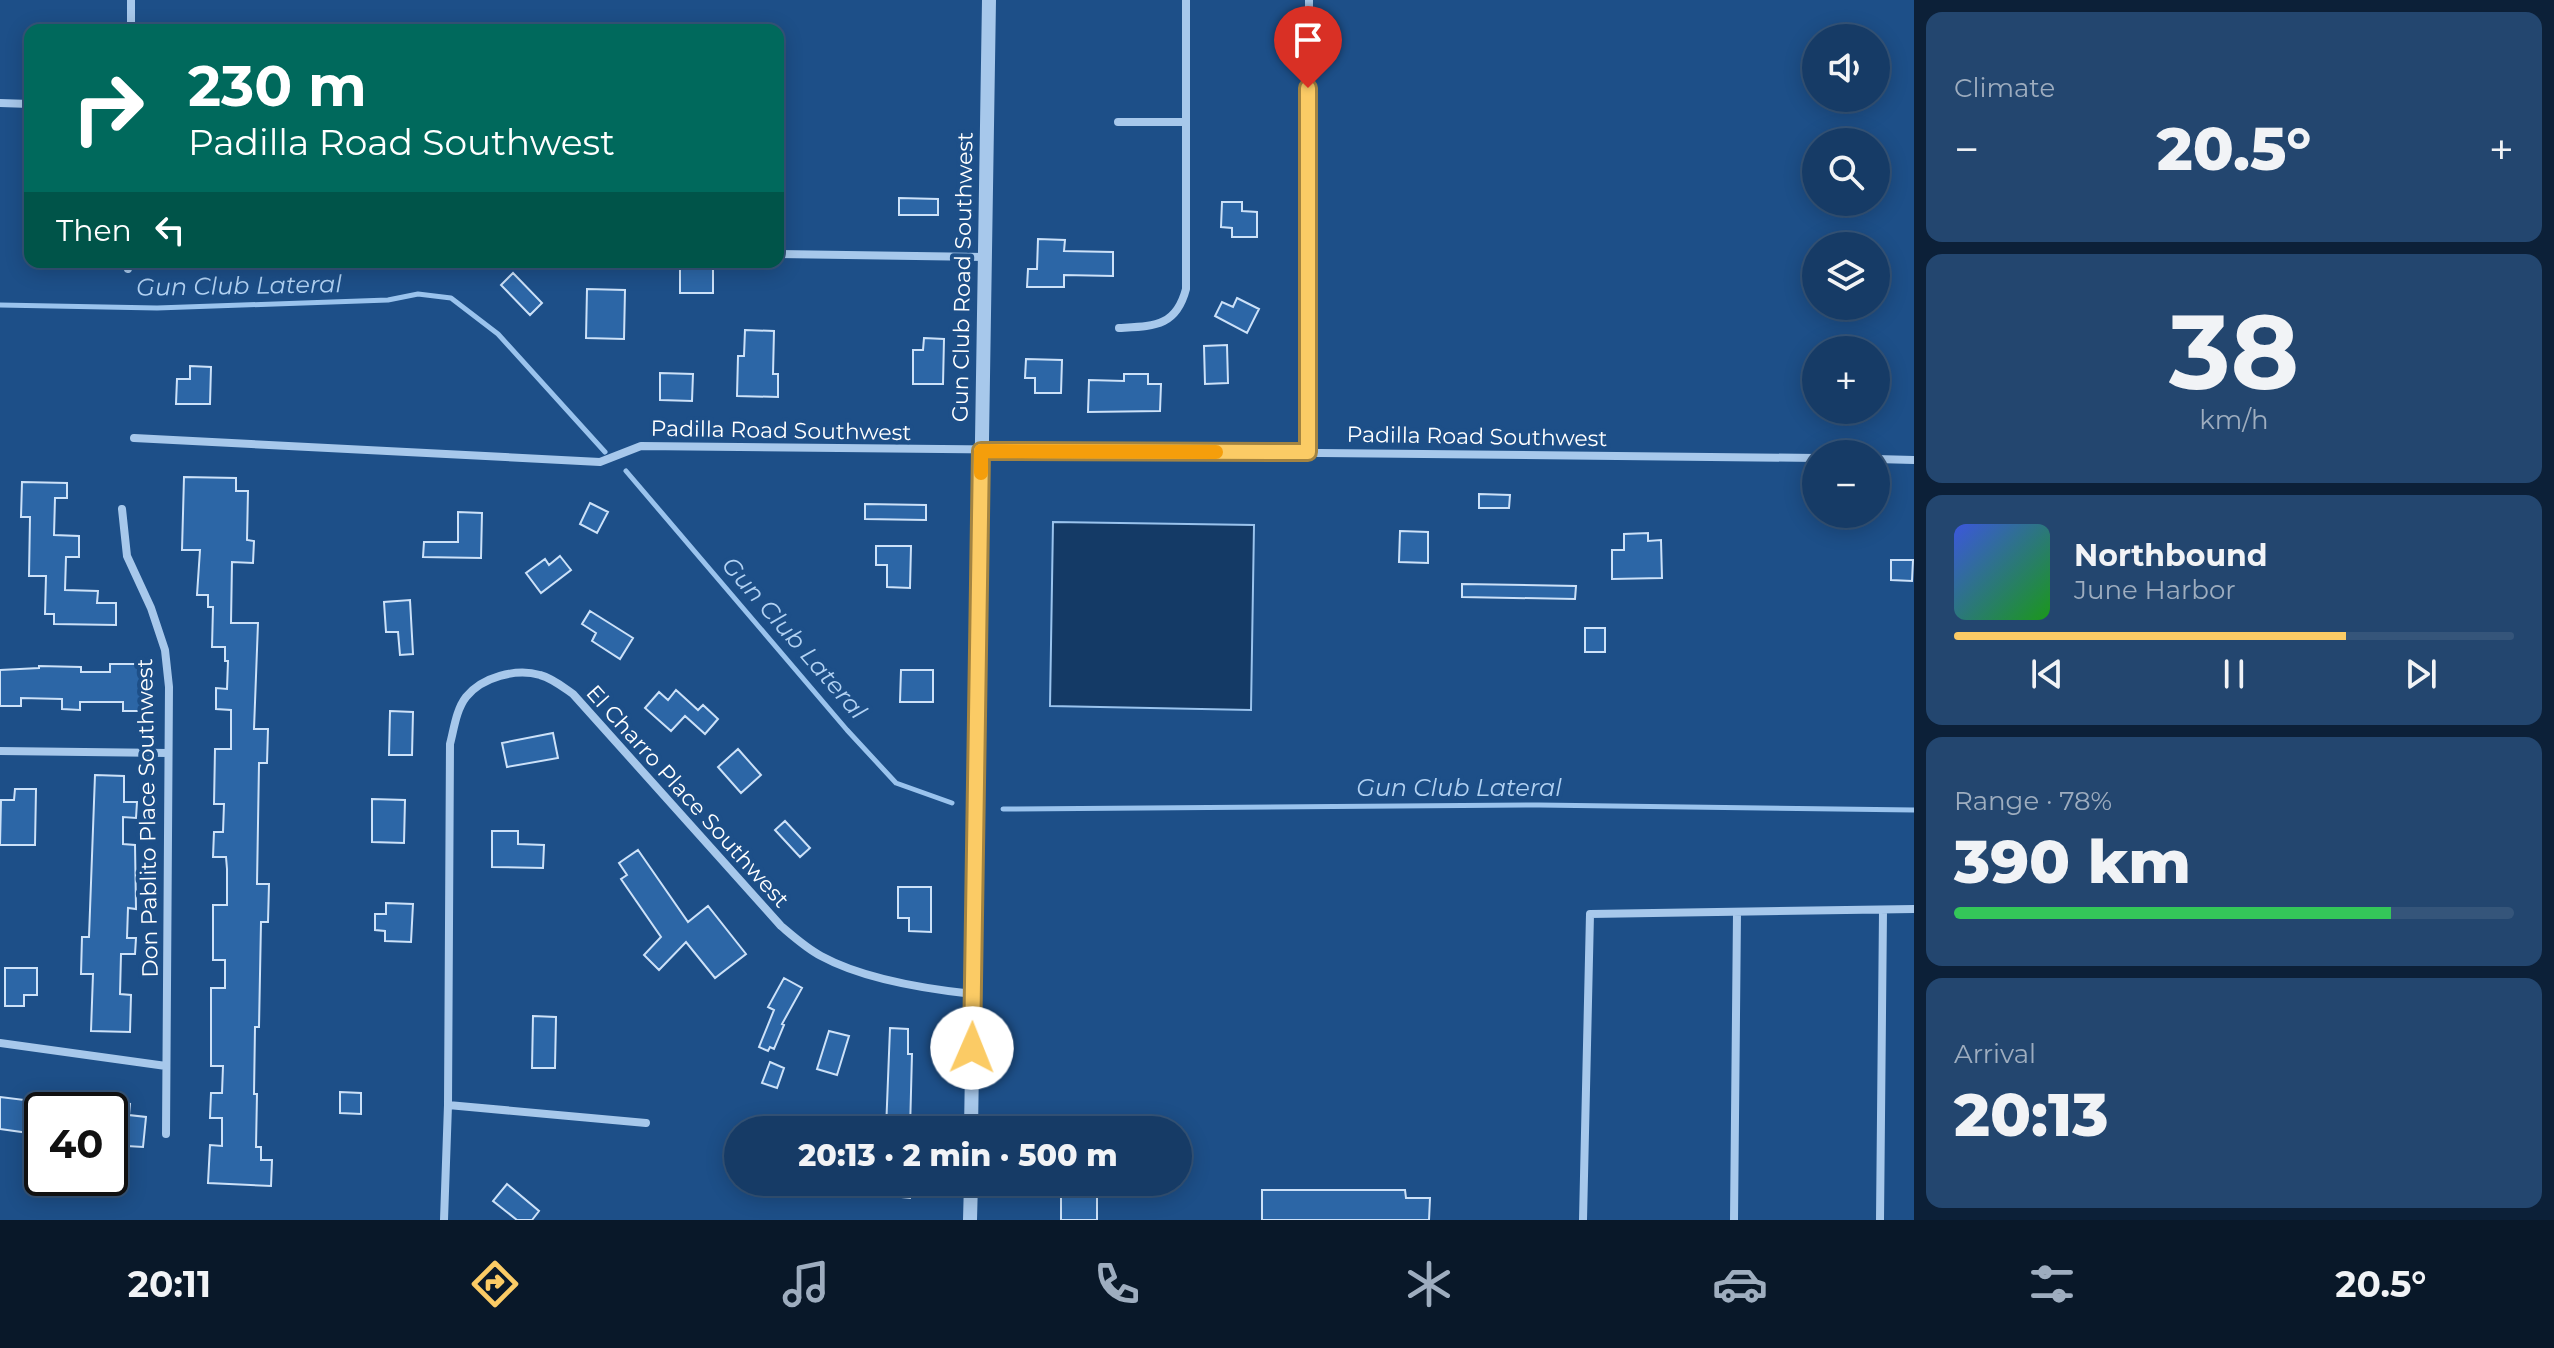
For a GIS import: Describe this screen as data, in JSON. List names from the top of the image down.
{
  "streets": {
    "street": [
      "Gun Club Road Southwest",
      "Padilla Road Southwest",
      "El Charro Place Southwest",
      "Don Pablito Place Southwest"
    ]
  },
  "crossings": [
    ["Gun Club Road Southwest", "Padilla Road Southwest"],
    ["Gun Club Road Southwest", "El Charro Place Southwest"]
  ],
  "water": ["Gun Club Lateral"],
  "page": {
    "tile": [
      "Climate",
      ["38", "km/h"],
      ["Range · 78%", "390 km"],
      ["Arrival", "20:13"]
    ],
    "map_buttons": ["+", "−"],
    "turn": ["230 m", "Padilla Road Southwest"],
    "heat": ["−", "20.5°", "+"],
    "then": "Then",
    "song": ["Northbound", "June Harbor"],
    "limit": "40",
    "trip": "20:13 · 2 min · 500 m",
    "tabs": ["20:11", "20.5°"]
  }
}
